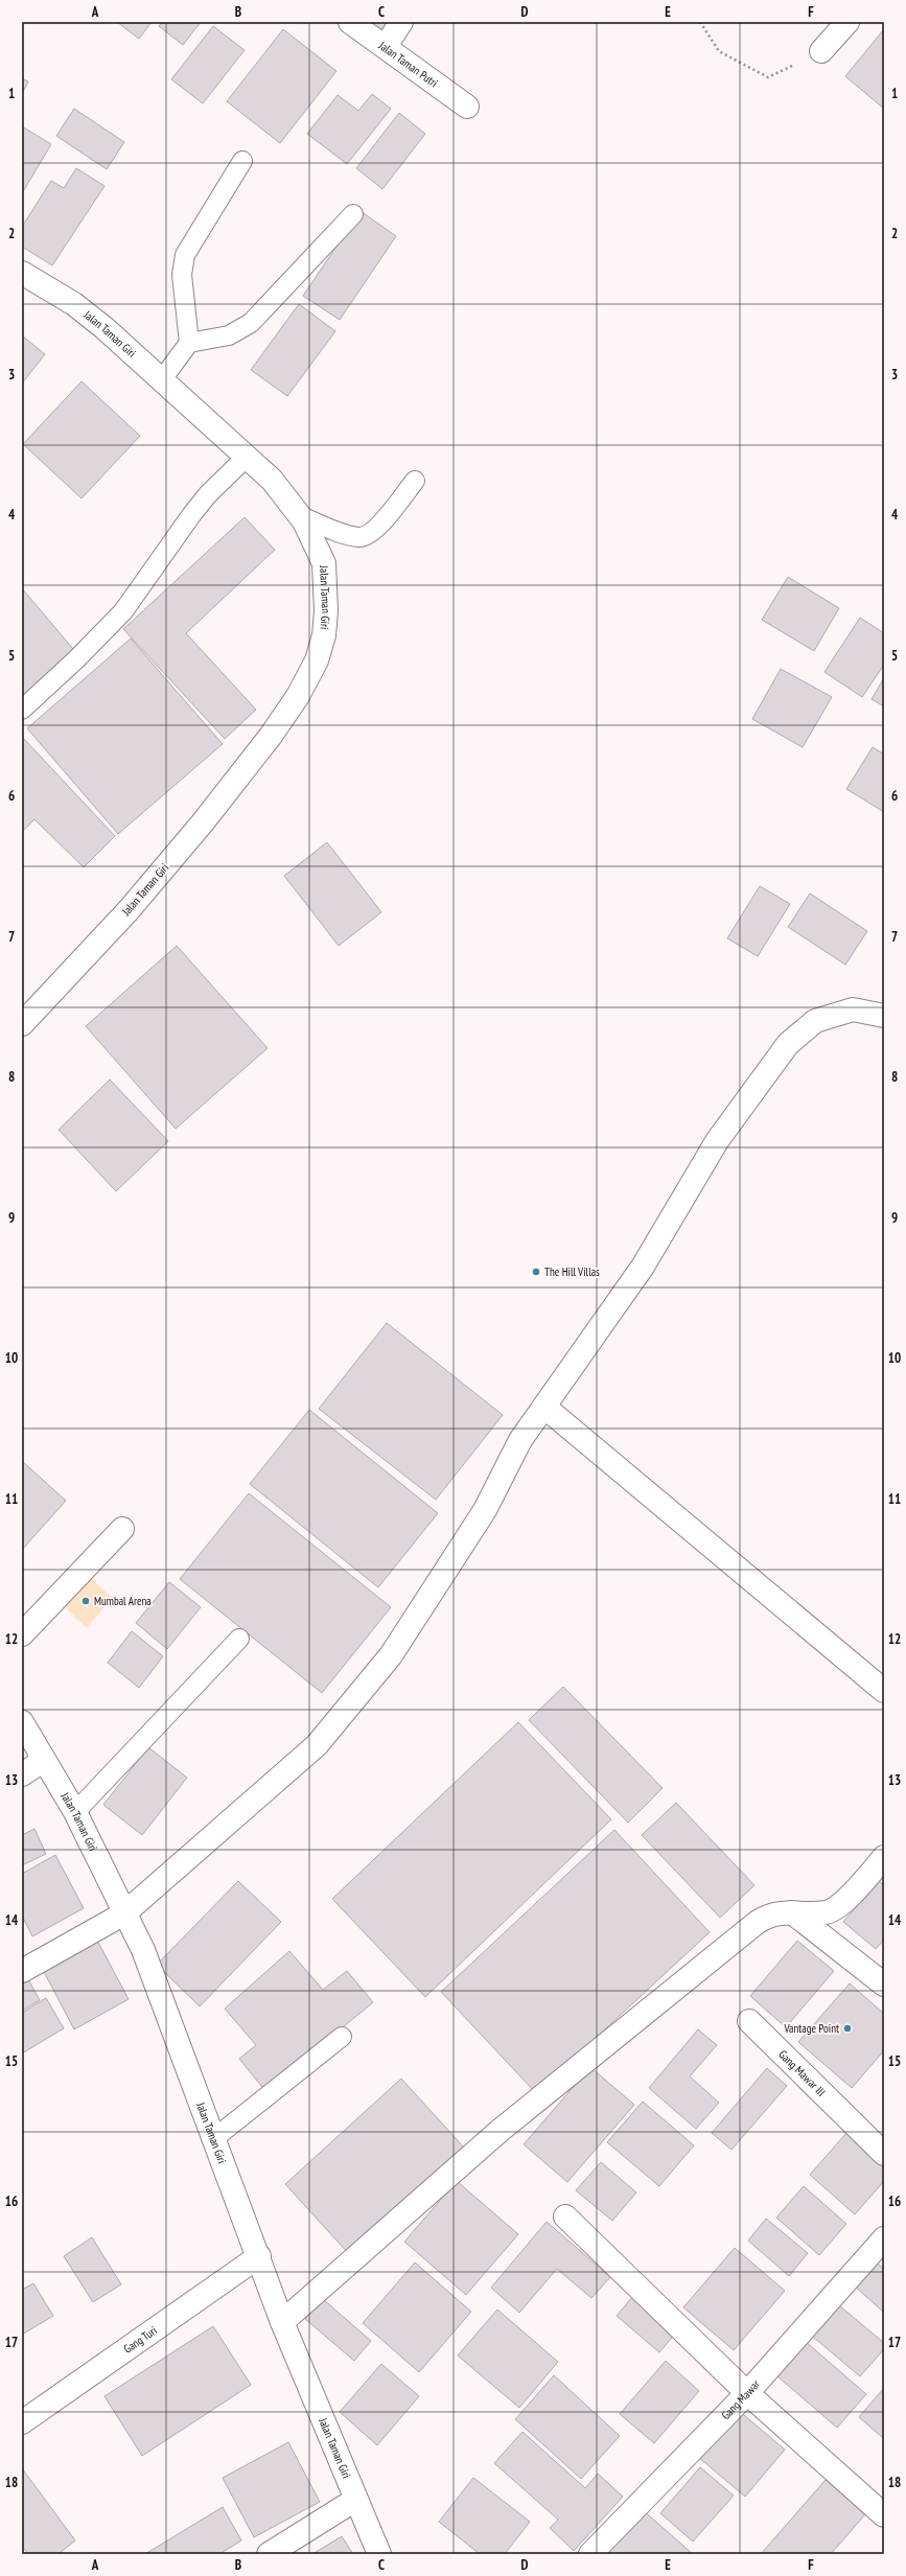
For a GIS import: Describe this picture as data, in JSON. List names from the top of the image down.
{
  "streets": {
    "street": [
      "Jalan Taman Putri",
      "Jalan Taman Giri",
      "Gang Mawar III",
      "Gang Turi",
      "Gang Mawar"
    ]
  },
  "crossings": [
    ["Jalan Taman Giri", "Gang Turi"]
  ],
  "places": ["The Hill Villas", "Mumbal Arena", "Vantage Point"],
  "grid": {
    "columns": [
      "A",
      "B",
      "C",
      "D",
      "E",
      "F"
    ],
    "rows": [
      "1",
      "2",
      "3",
      "4",
      "5",
      "6",
      "7",
      "8",
      "9",
      "10",
      "11",
      "12",
      "13",
      "14",
      "15",
      "16",
      "17",
      "18"
    ]
  }
}
